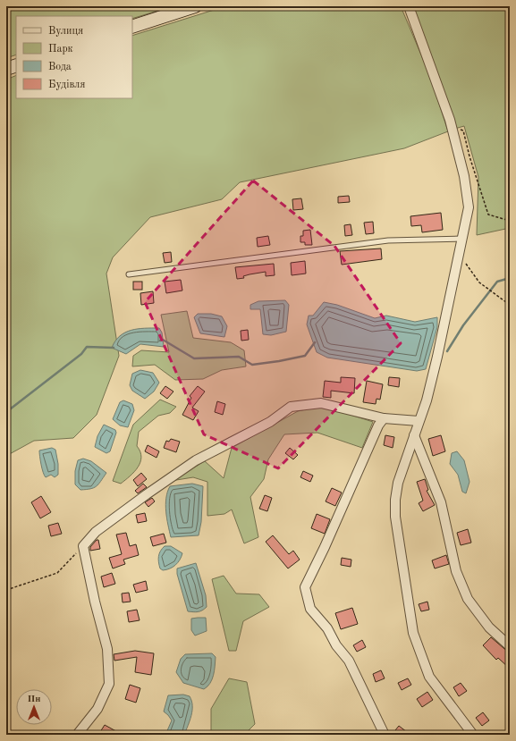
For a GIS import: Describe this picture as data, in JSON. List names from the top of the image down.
{
  "legend": [
    "Вулиця",
    "Парк",
    "Вода",
    "Будівля"
  ],
  "north": "top"
}
